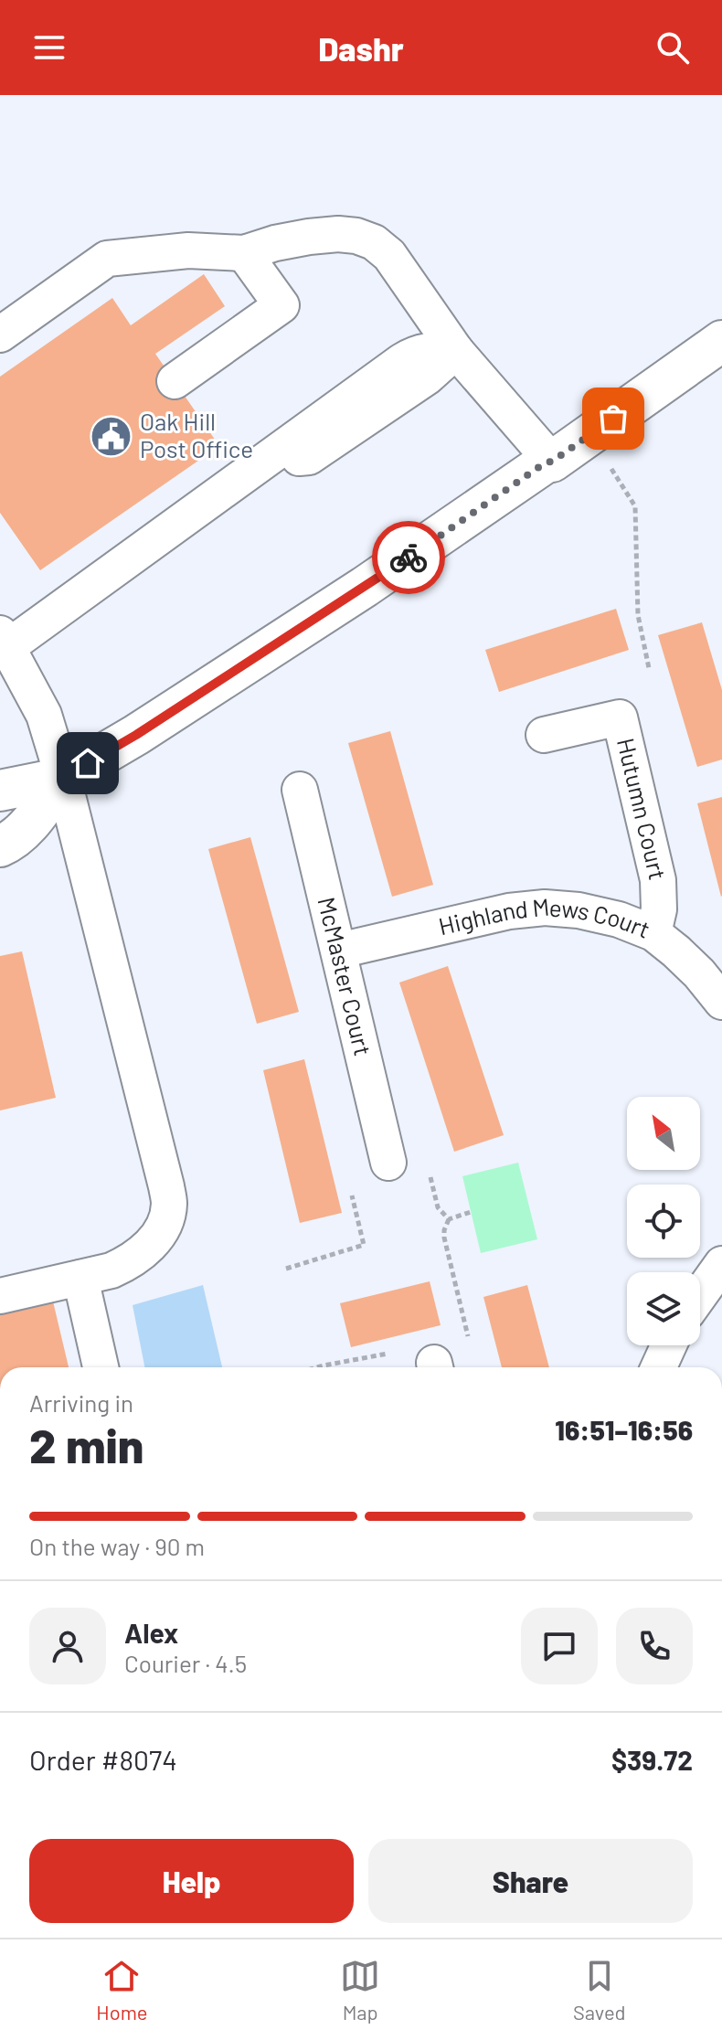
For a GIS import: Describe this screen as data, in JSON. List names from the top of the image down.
{
  "streets": {
    "street": ["Hutumn Court", "Highland Mews Court", "McMaster Court"]
  },
  "crossings": [
    ["Hutumn Court", "Highland Mews Court"],
    ["Highland Mews Court", "McMaster Court"]
  ],
  "places": {
    "public building": ["Oak Hill Post Office"]
  },
  "north": "top left",
  "page": {
    "header": "Dashr",
    "heading": ["2 min", "Arriving in", "16:51–16:56"],
    "panel": [
      "Alex",
      "Courier · 4.5",
      "Order #8074",
      "$39.72"
    ],
    "bar": "On the way · 90 m",
    "buttons": ["Help", "Share"],
    "tabs": ["Home", "Map", "Saved"]
  }
}
